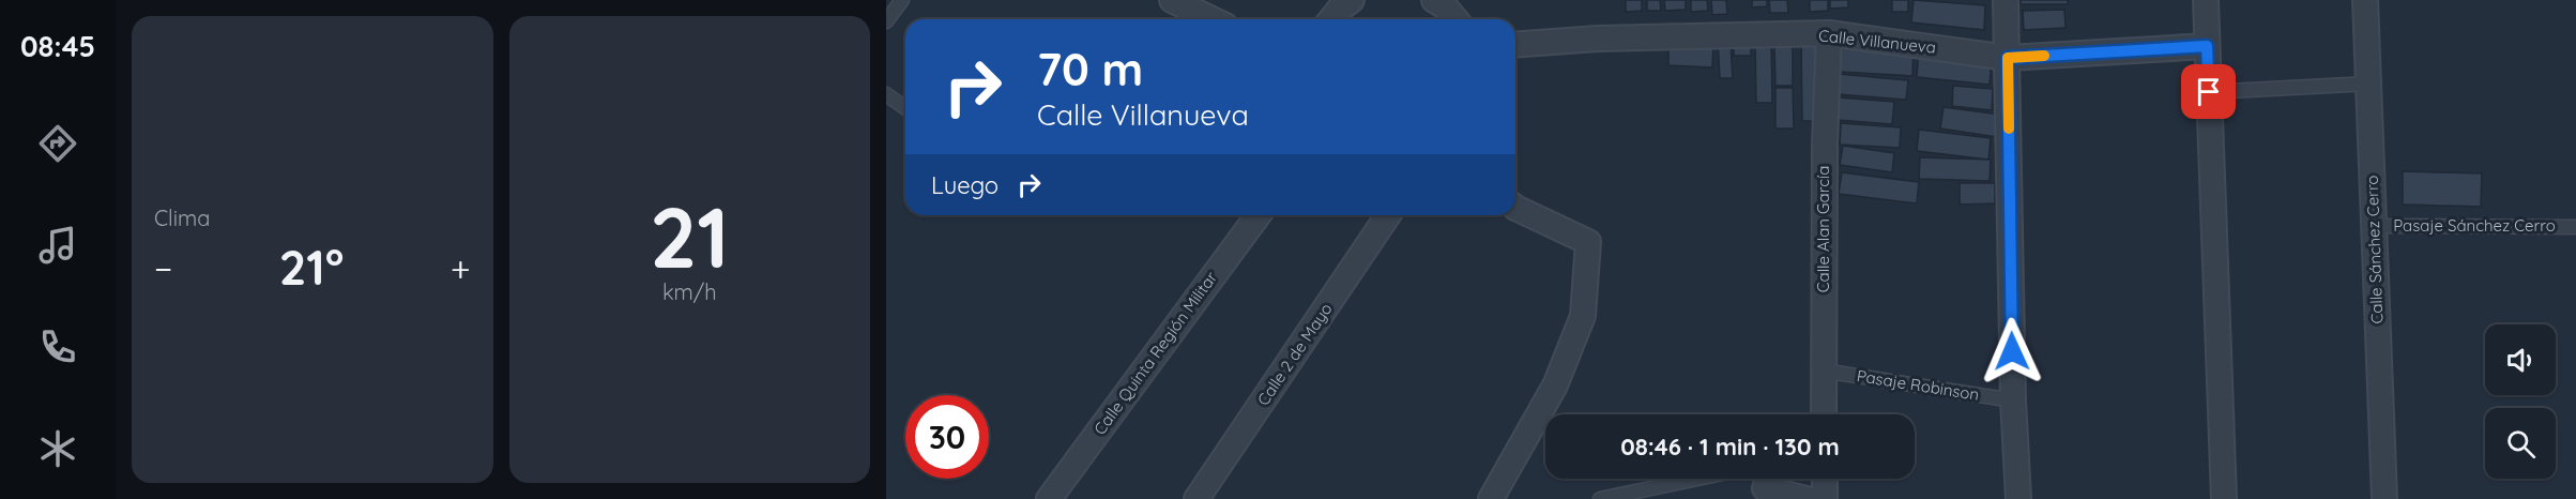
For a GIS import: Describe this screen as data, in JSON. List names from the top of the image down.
{
  "streets": {
    "street": [
      "Calle Villanueva",
      "Calle Alan García",
      "Calle Sánchez Cerro",
      "Calle Quinta Región Militar",
      "Calle 2 de Mayo"
    ],
    "lane": ["Pasaje Sánchez Cerro", "Pasaje Robinson"]
  },
  "crossings": [
    ["Calle Villanueva", "Calle Alan García"],
    ["Pasaje Sánchez Cerro", "Calle Sánchez Cerro"],
    ["Calle Alan García", "Pasaje Robinson"]
  ],
  "page": {
    "tabs": "08:45",
    "tile": [
      "Clima",
      ["21", "km/h"]
    ],
    "turn": ["70 m", "Calle Villanueva"],
    "then": "Luego",
    "heat": ["−", "21°", "+"],
    "limit": "30",
    "trip": "08:46 · 1 min · 130 m"
  }
}
